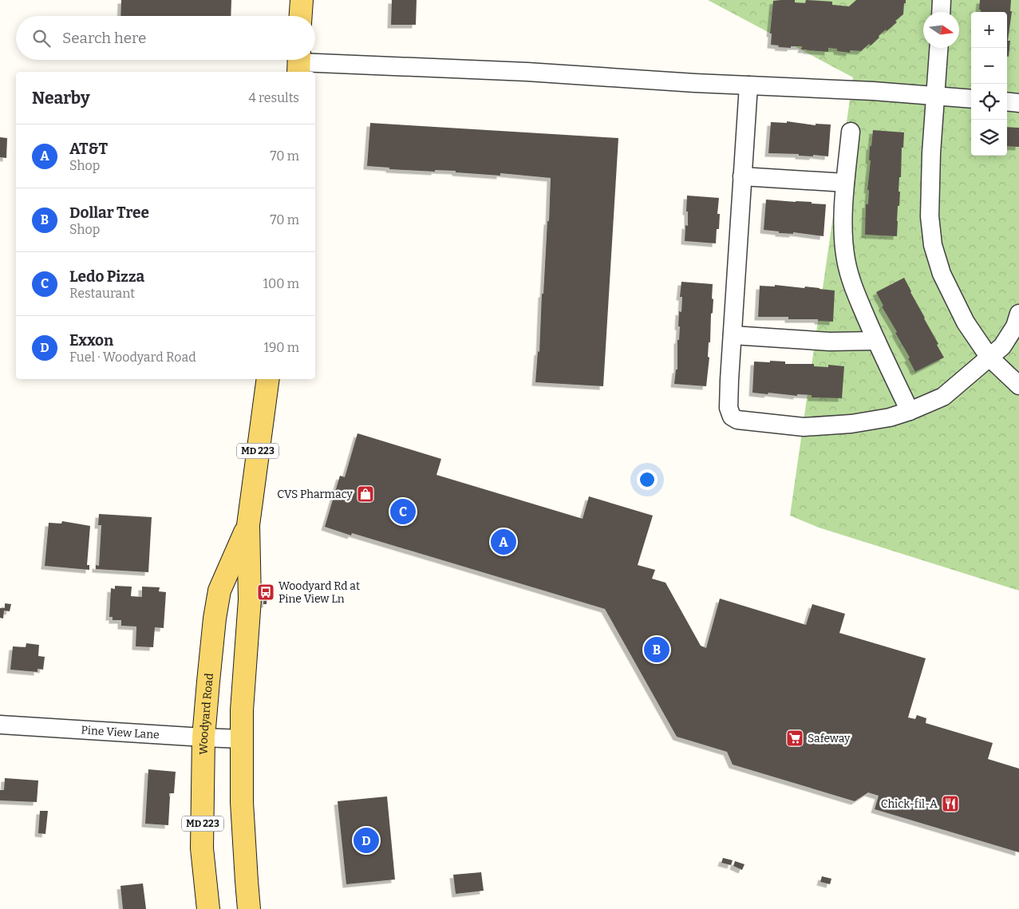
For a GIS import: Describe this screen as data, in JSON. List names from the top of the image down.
{
  "streets": {
    "main road": ["MD 223", "Woodyard Road"],
    "street": ["Pine View Lane"]
  },
  "crossings": [
    ["Woodyard Road", "Pine View Lane"]
  ],
  "places": {
    "shop": ["CVS Pharmacy"],
    "bus stop": ["Woodyard Rd at Pine View Ln"],
    "supermarket": ["Safeway"],
    "restaurant": ["Chick-fil-A"]
  },
  "north": "right",
  "page": {
    "map_buttons": ["+", "−"],
    "search": "Search here",
    "heading": ["Nearby", "4 results"],
    "list": [
      {
        "mark": "A",
        "name": "AT&T",
        "note": "Shop",
        "value": "70 m"
      },
      {
        "mark": "B",
        "name": "Dollar Tree",
        "note": "Shop",
        "value": "70 m"
      },
      {
        "mark": "C",
        "name": "Ledo Pizza",
        "note": "Restaurant",
        "value": "100 m"
      },
      {
        "mark": "D",
        "name": "Exxon",
        "note": "Fuel · Woodyard Road",
        "value": "190 m"
      }
    ],
    "pins": [
      "C",
      "A",
      "B",
      "D"
    ]
  }
}
